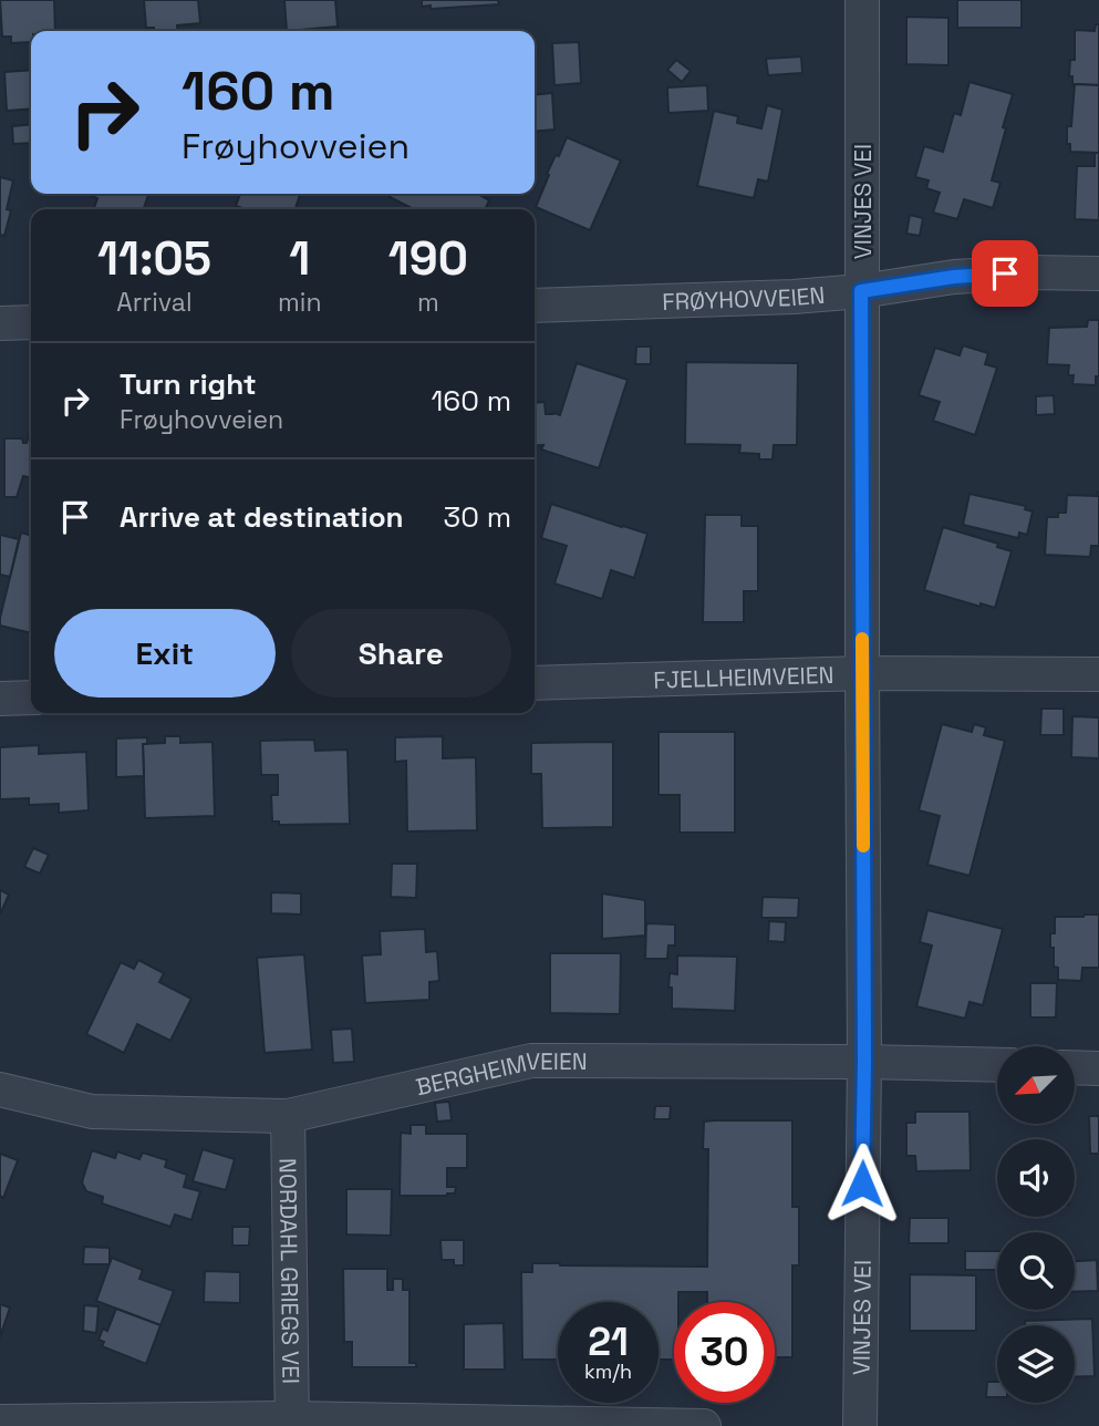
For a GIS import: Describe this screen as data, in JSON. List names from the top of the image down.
{
  "streets": {
    "street": [
      "VINJES VEI",
      "FRØYHOVVEIEN",
      "FJELLHEIMVEIEN",
      "BERGHEIMVEIEN",
      "NORDAHL GRIEGS VEI"
    ]
  },
  "crossings": [
    ["VINJES VEI", "FRØYHOVVEIEN"],
    ["VINJES VEI", "FJELLHEIMVEIEN"],
    ["VINJES VEI", "BERGHEIMVEIEN"],
    ["BERGHEIMVEIEN", "NORDAHL GRIEGS VEI"]
  ],
  "north": "bottom left",
  "page": {
    "turn": ["160 m", "Frøyhovveien"],
    "eta": [
      "11:05",
      "Arrival",
      "1",
      "min",
      "190",
      "m"
    ],
    "list": [
      {
        "name": "Turn right",
        "note": "Frøyhovveien",
        "value": "160 m"
      },
      {
        "name": "Arrive at destination",
        "value": "30 m"
      }
    ],
    "buttons": ["Exit", "Share"],
    "speed": "21 km/h",
    "limit": "30"
  }
}
